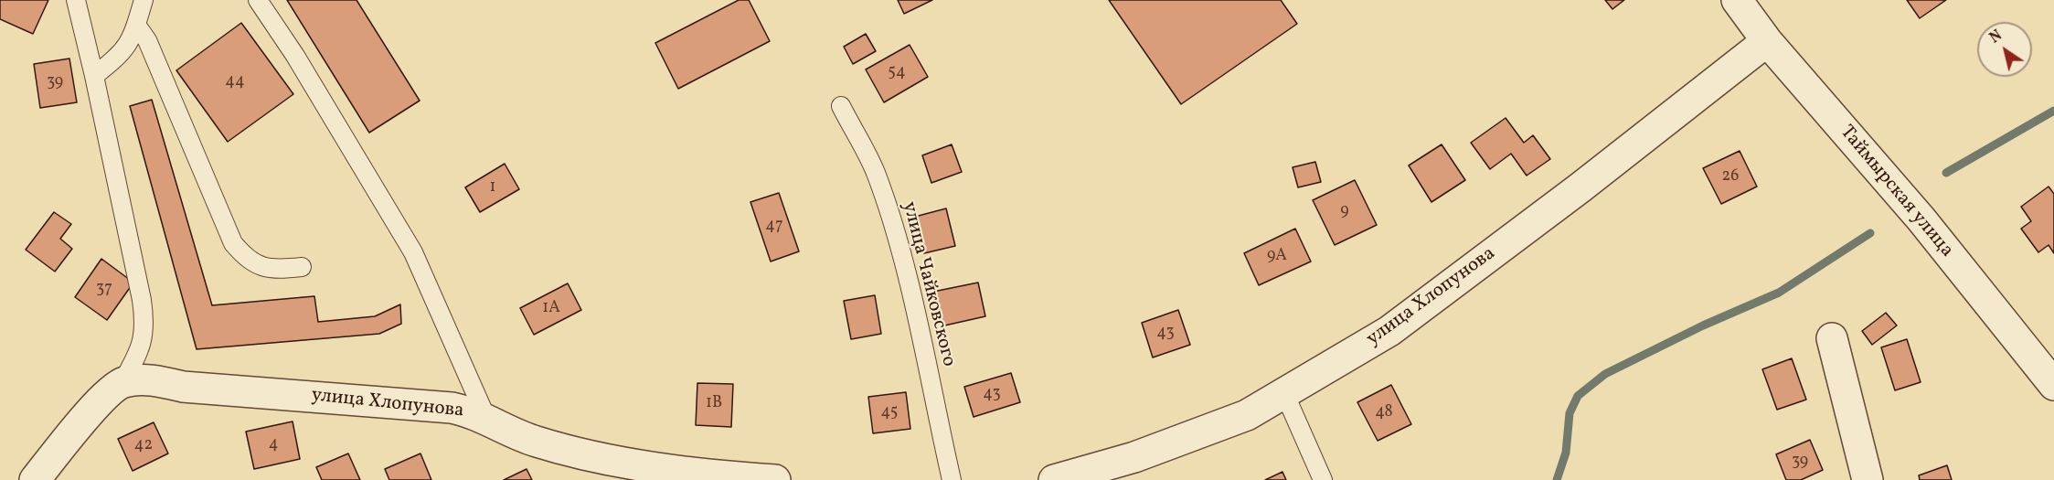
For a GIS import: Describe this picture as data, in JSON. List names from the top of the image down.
{
  "streets": {
    "street": ["Таймырская улица", "улица Хлопунова"],
    "lane": ["улица Чайковского"]
  },
  "crossings": [
    ["Таймырская улица", "улица Хлопунова"]
  ],
  "house_numbers": [
    "54",
    "44",
    "39",
    "26",
    "1",
    "9",
    "47",
    "9А",
    "37",
    "1А",
    "43",
    "43",
    "1В",
    "45",
    "48",
    "4",
    "42",
    "39"
  ],
  "north": "top left"
}
